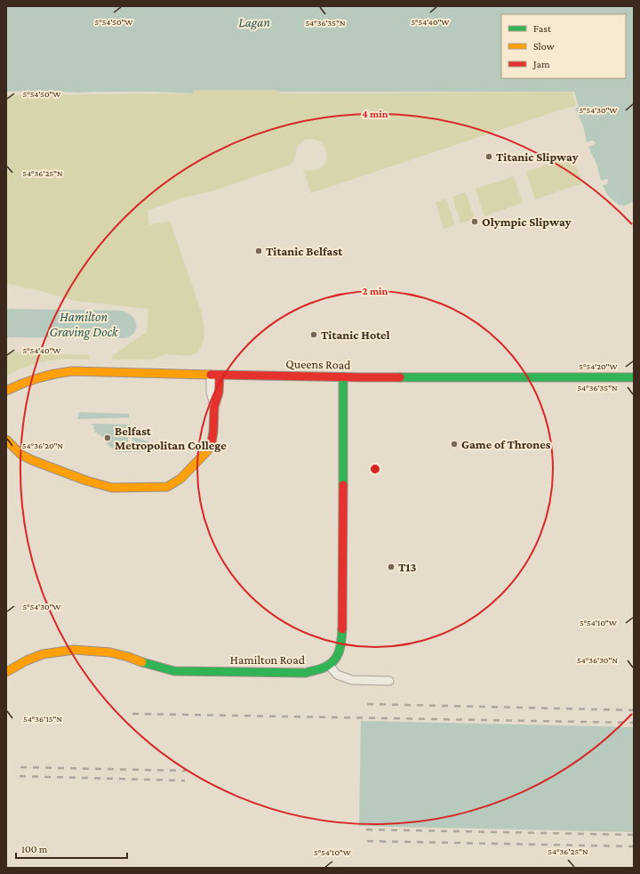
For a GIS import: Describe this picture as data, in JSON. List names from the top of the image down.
{
  "streets": {
    "street": ["Queens Road", "Hamilton Road"]
  },
  "water": ["Lagan", "Hamilton Graving Dock"],
  "places": [
    "Titanic Slipway",
    "Olympic Slipway",
    "Titanic Belfast",
    "Titanic Hotel",
    "Belfast Metropolitan College",
    "Game of Thrones",
    "T13"
  ],
  "legend": ["Fast", "Slow", "Jam"],
  "scale_bar": "100 m",
  "coordinates": [
    "5°54'50\"W",
    "5°54'40\"W",
    "54°36'35\"N",
    "5°54'30\"W",
    "54°36'25\"N",
    "5°54'20\"W",
    "54°36'20\"N",
    "5°54'10\"W",
    "54°36'30\"N",
    "54°36'15\"N"
  ],
  "rings": ["4 min", "2 min"]
}
